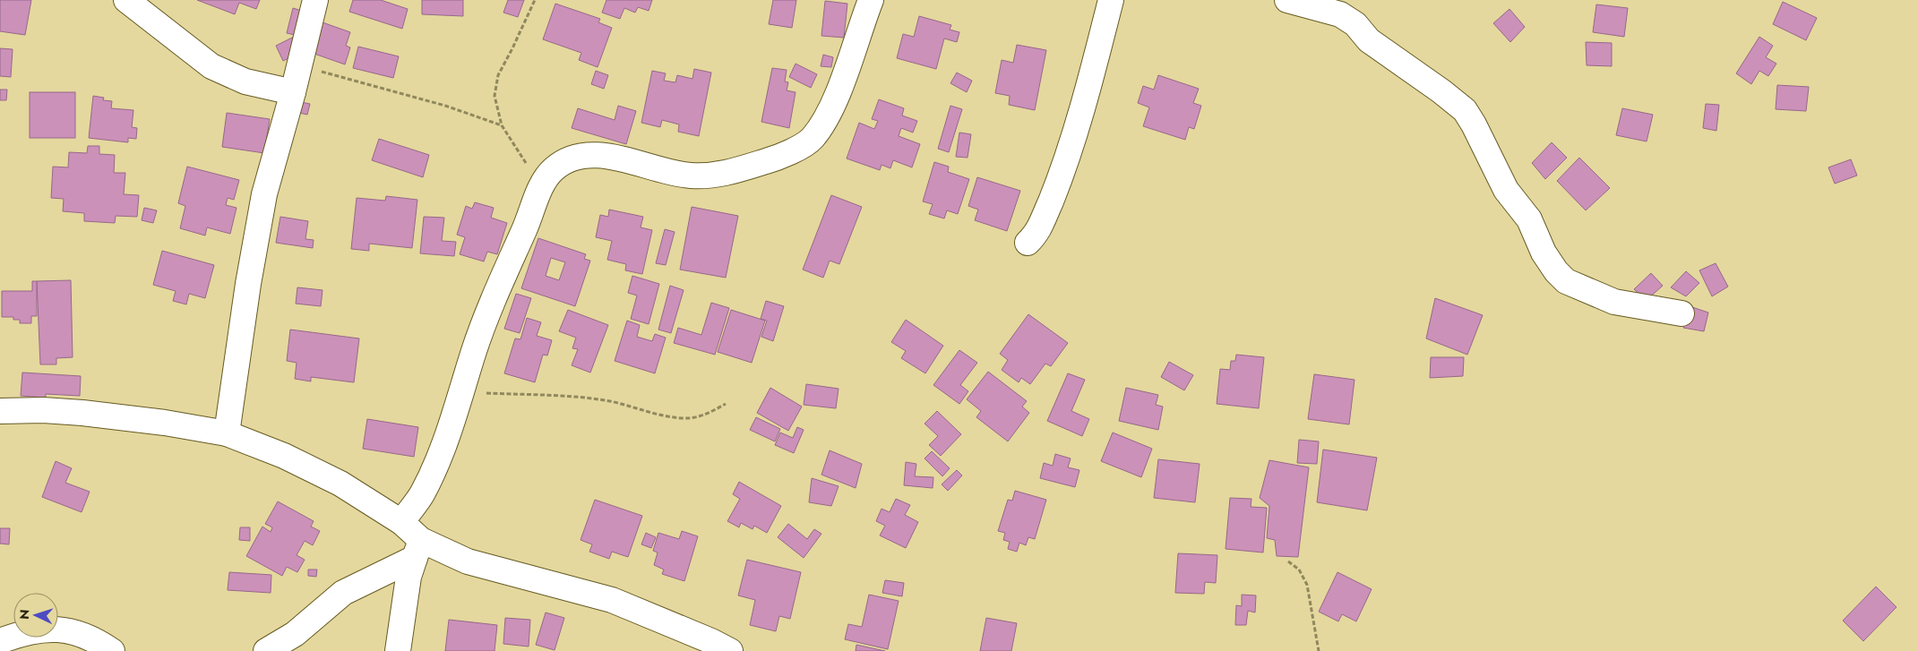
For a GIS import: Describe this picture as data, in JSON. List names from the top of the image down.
{
  "north": "left"
}
